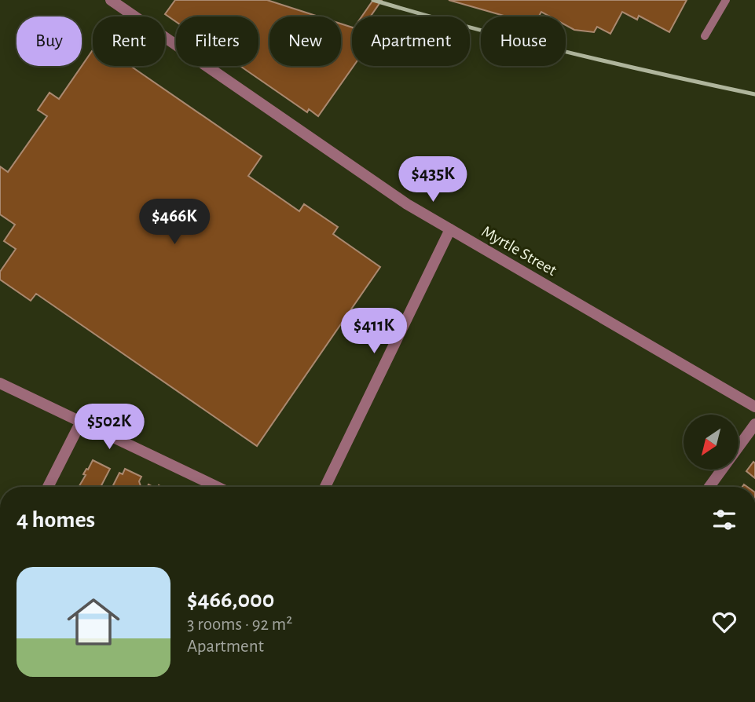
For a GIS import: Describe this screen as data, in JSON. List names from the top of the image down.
{
  "streets": {
    "street": ["Myrtle Street"]
  },
  "north": "bottom left",
  "page": {
    "chip": [
      "Buy",
      "Rent",
      "Filters",
      "New",
      "Apartment",
      "House"
    ],
    "price": [
      "$435K",
      "$466K",
      "$411K",
      "$502K"
    ],
    "heading": "4 homes",
    "list": [
      {
        "name": "$466,000",
        "note": "3 rooms · 92 m² · Apartment"
      }
    ]
  }
}
